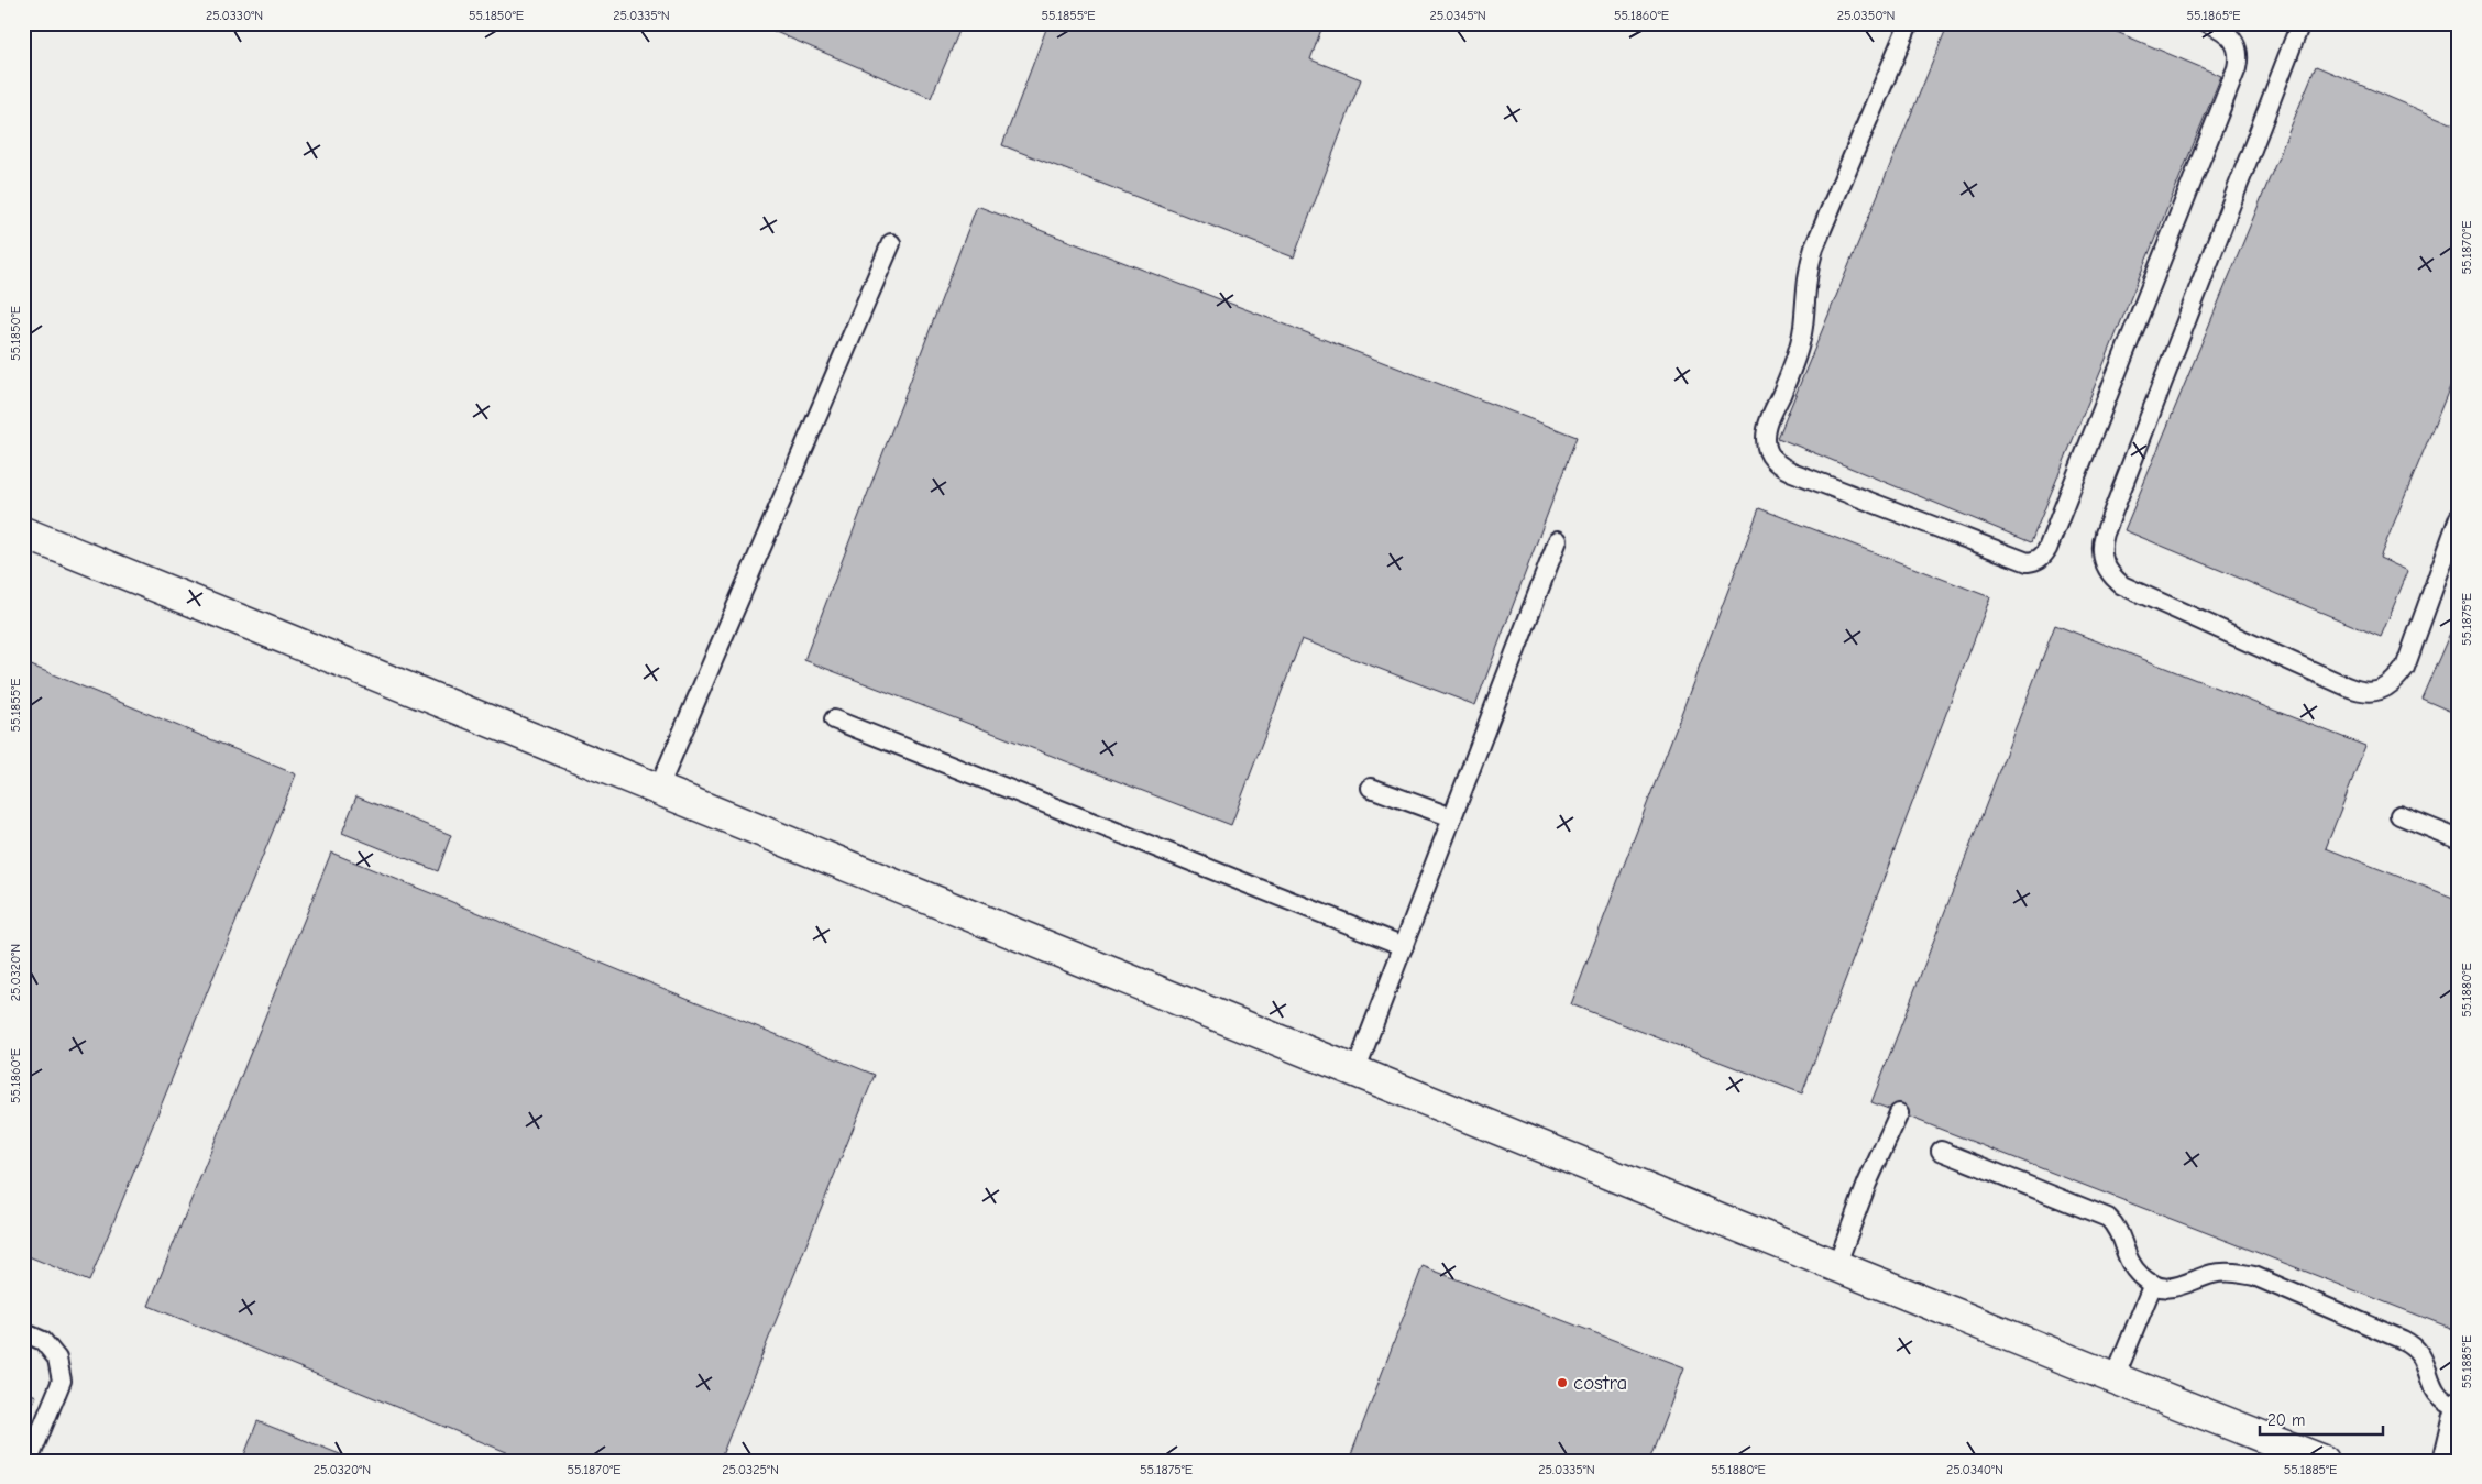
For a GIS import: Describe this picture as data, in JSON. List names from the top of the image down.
{
  "places": ["costra"],
  "scale_bar": "20 m",
  "coordinates": [
    "25.0330°N",
    "55.1850°E",
    "25.0335°N",
    "55.1855°E",
    "25.0345°N",
    "55.1860°E",
    "25.0350°N",
    "55.1865°E",
    "55.1870°E",
    "55.1875°E",
    "25.0320°N",
    "55.1880°E",
    "55.1885°E",
    "25.0325°N",
    "25.0340°N"
  ]
}
